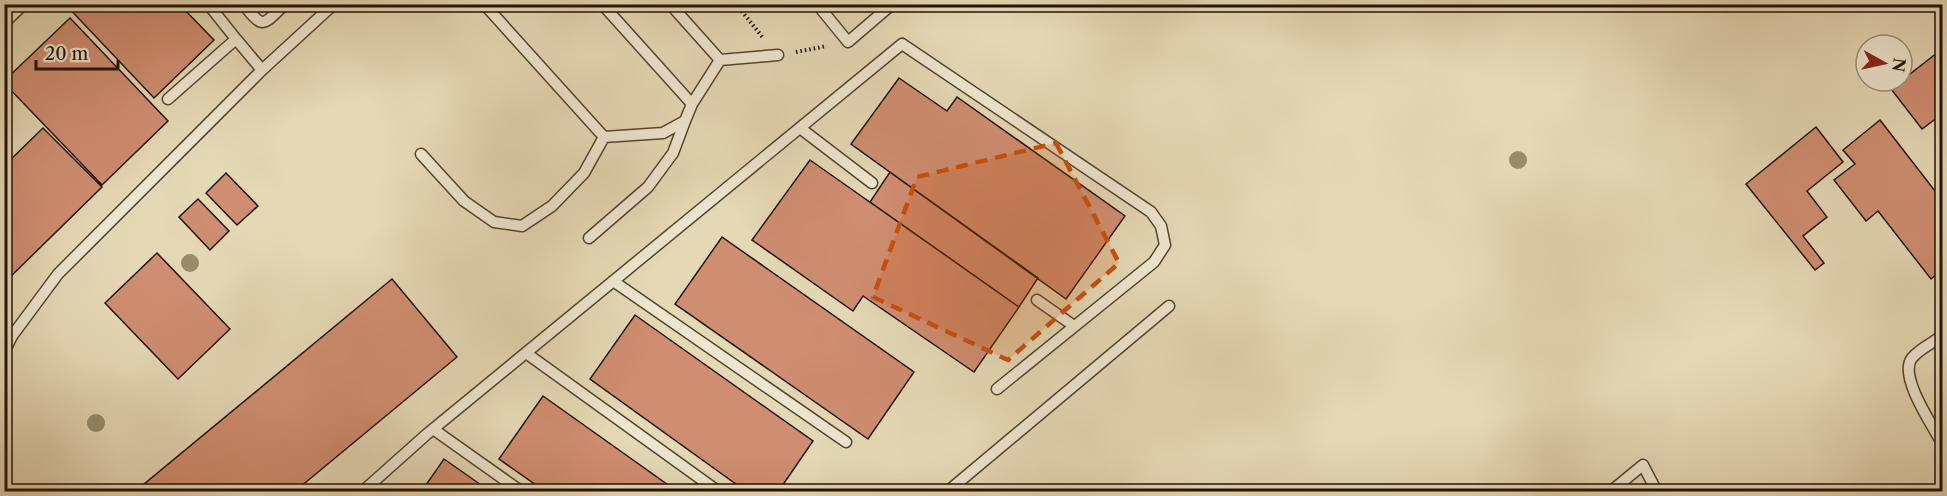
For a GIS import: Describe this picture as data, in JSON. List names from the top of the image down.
{
  "scale_bar": "20 m",
  "north": "right"
}
